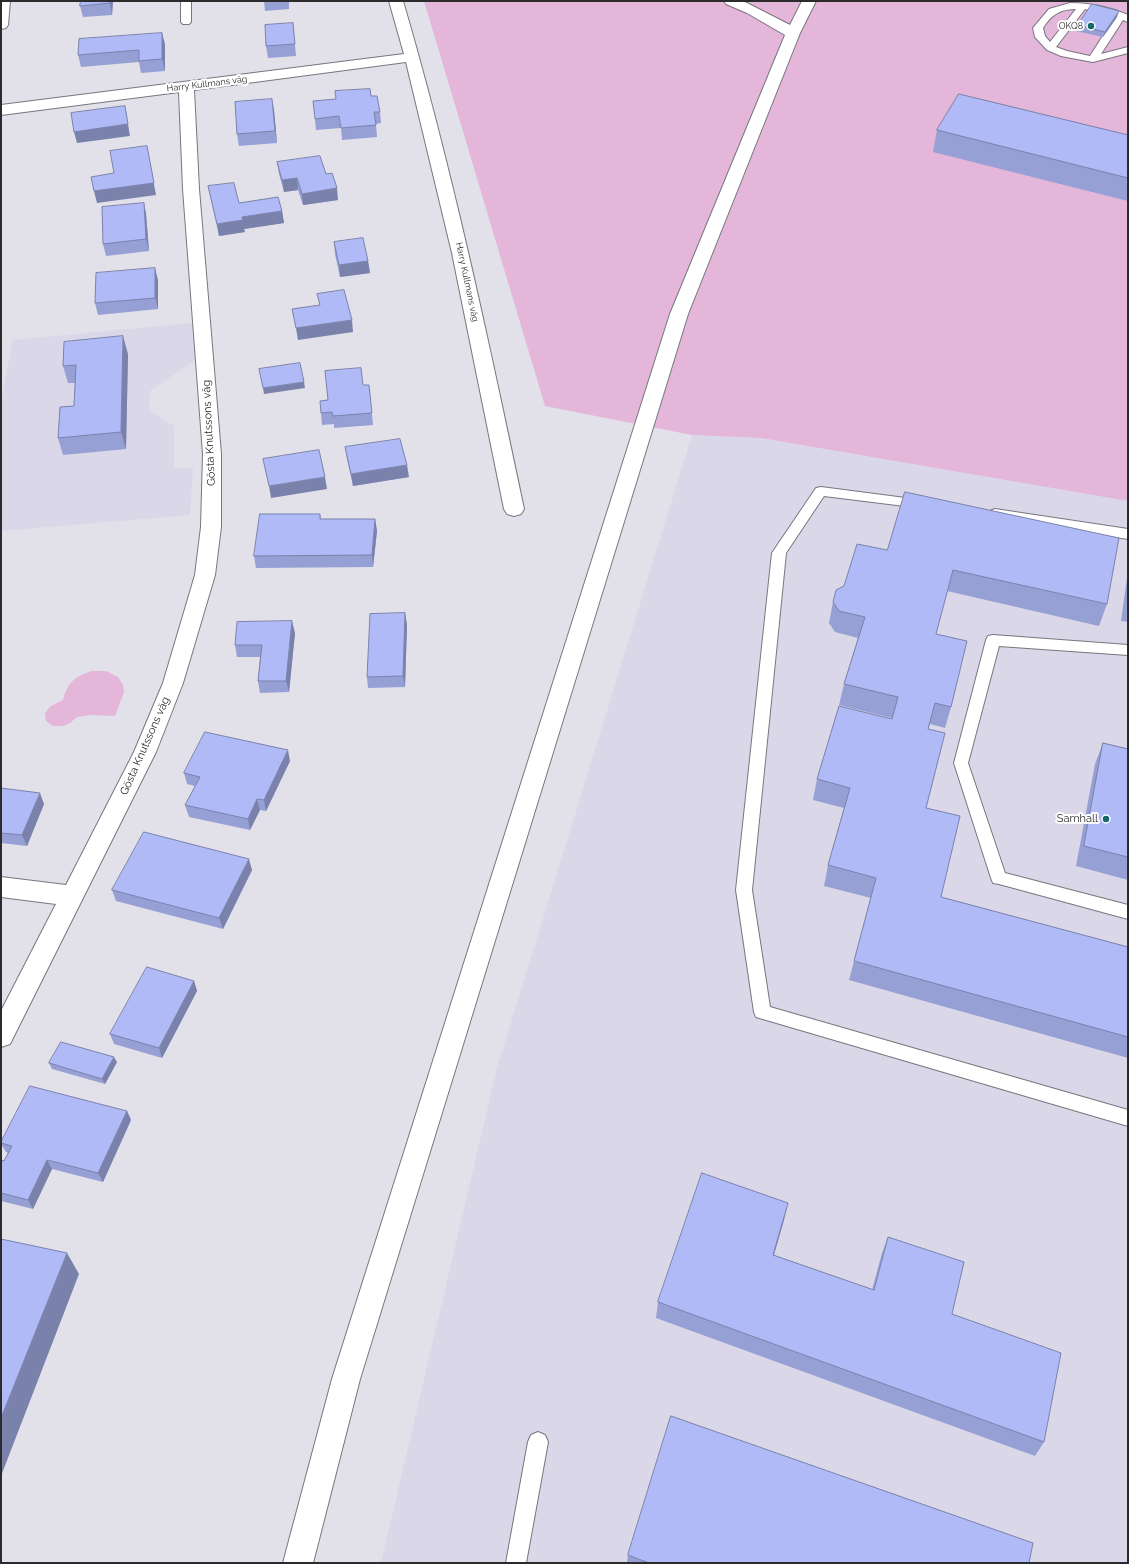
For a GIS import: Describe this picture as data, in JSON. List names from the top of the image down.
{
  "streets": {
    "street": ["Harry Kullmans väg", "Gösta Knutssons väg"]
  },
  "crossings": [
    ["Harry Kullmans väg", "Gösta Knutssons väg"]
  ],
  "places": ["OKQ8", "Samhall"]
}
